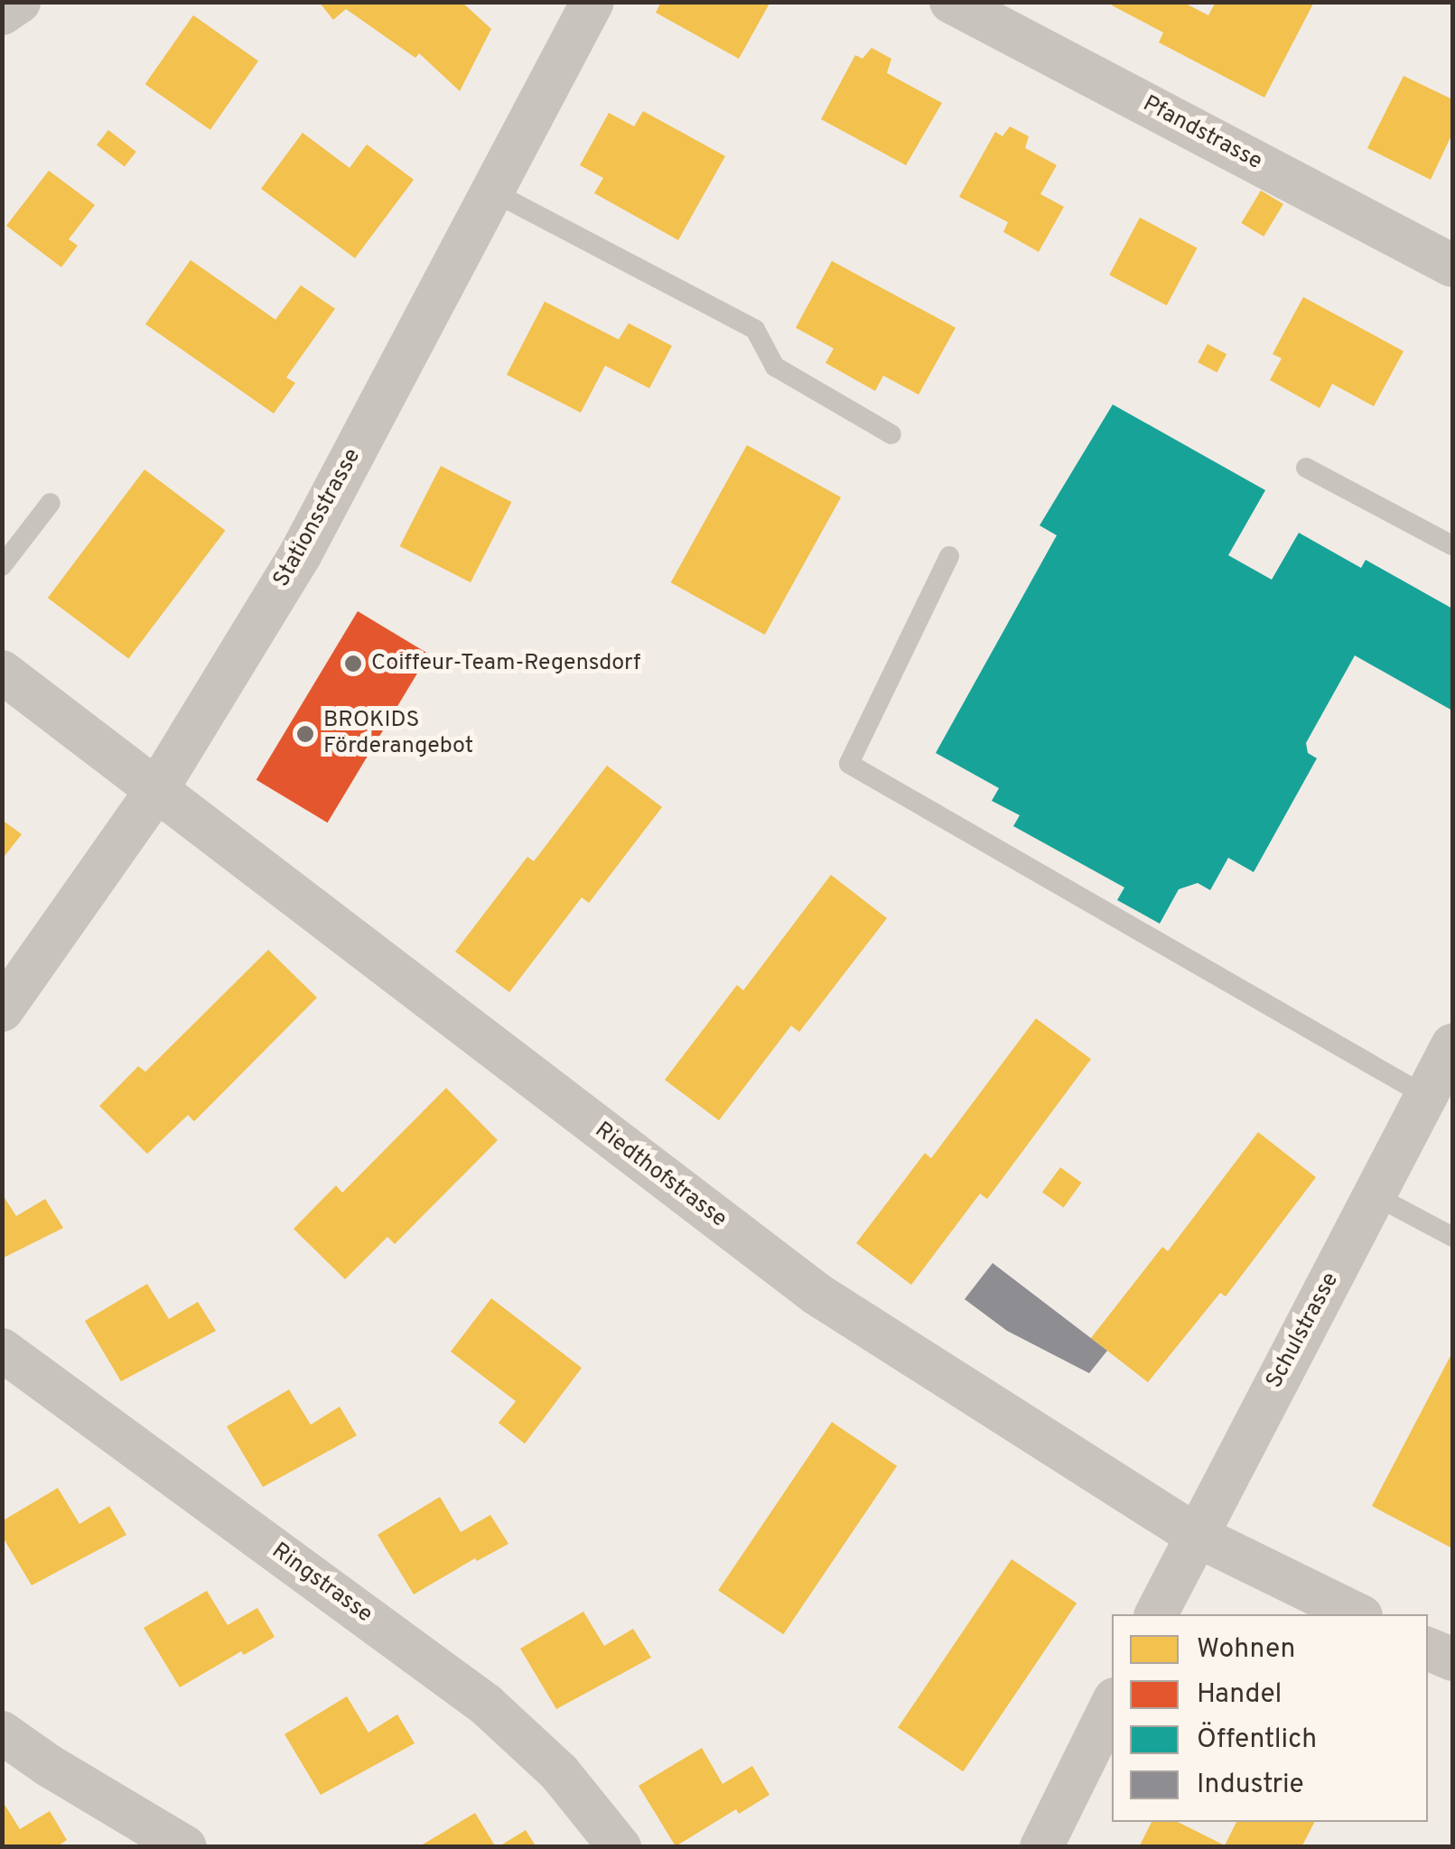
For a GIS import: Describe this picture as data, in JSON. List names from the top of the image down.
{
  "streets": {
    "street": [
      "Pfandstrasse",
      "Stationsstrasse",
      "Riedthofstrasse",
      "Schulstrasse",
      "Ringstrasse"
    ]
  },
  "crossings": [
    ["Stationsstrasse", "Riedthofstrasse"],
    ["Riedthofstrasse", "Schulstrasse"]
  ],
  "places": ["Coiffeur-Team-Regensdorf", "BROKIDS Förderangebot"],
  "legend": [
    "Wohnen",
    "Handel",
    "Öffentlich",
    "Industrie"
  ]
}
